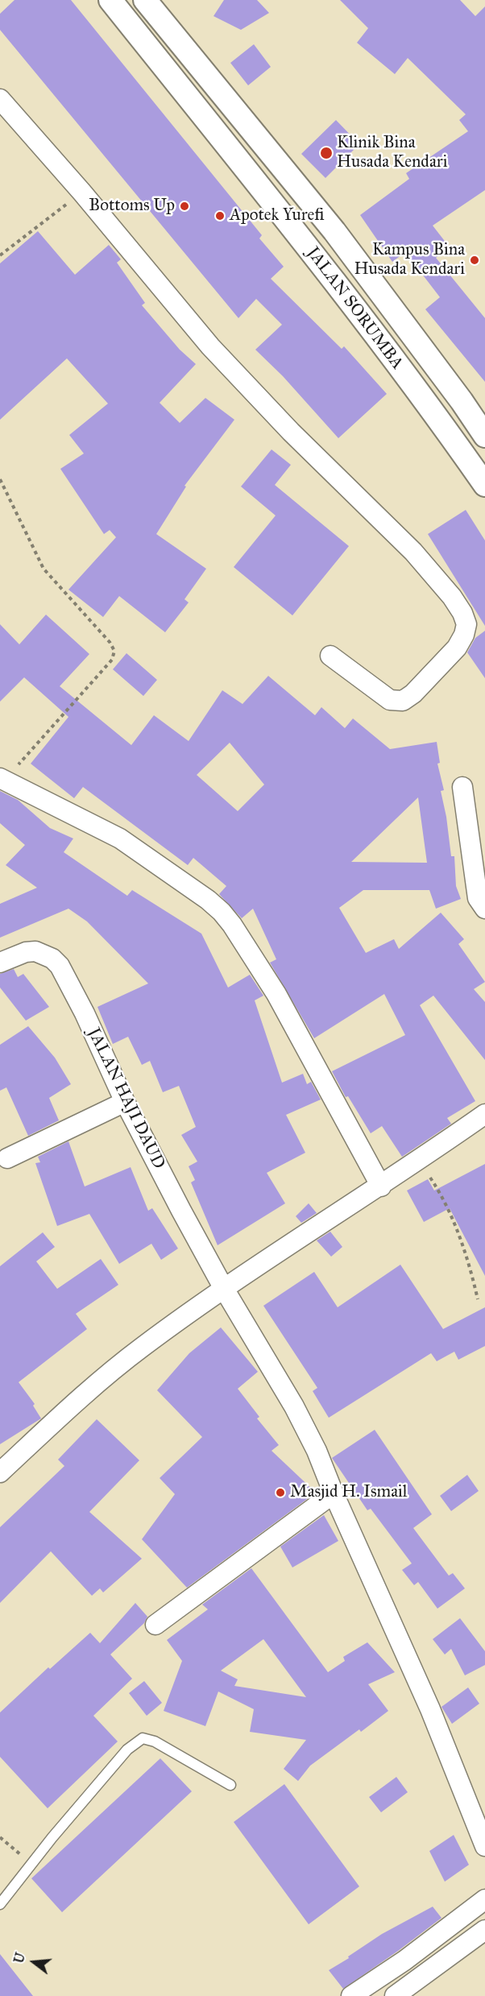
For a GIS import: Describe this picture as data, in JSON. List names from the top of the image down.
{
  "streets": {
    "street": ["JALAN SORUMBA", "JALAN HAJI DAUD"]
  },
  "places": [
    "Klinik Bina Husada Kendari",
    "Bottoms Up",
    "Apotek Yurefi",
    "Kampus Bina Husada Kendari",
    "Masjid H. Ismail"
  ],
  "north": "left"
}
